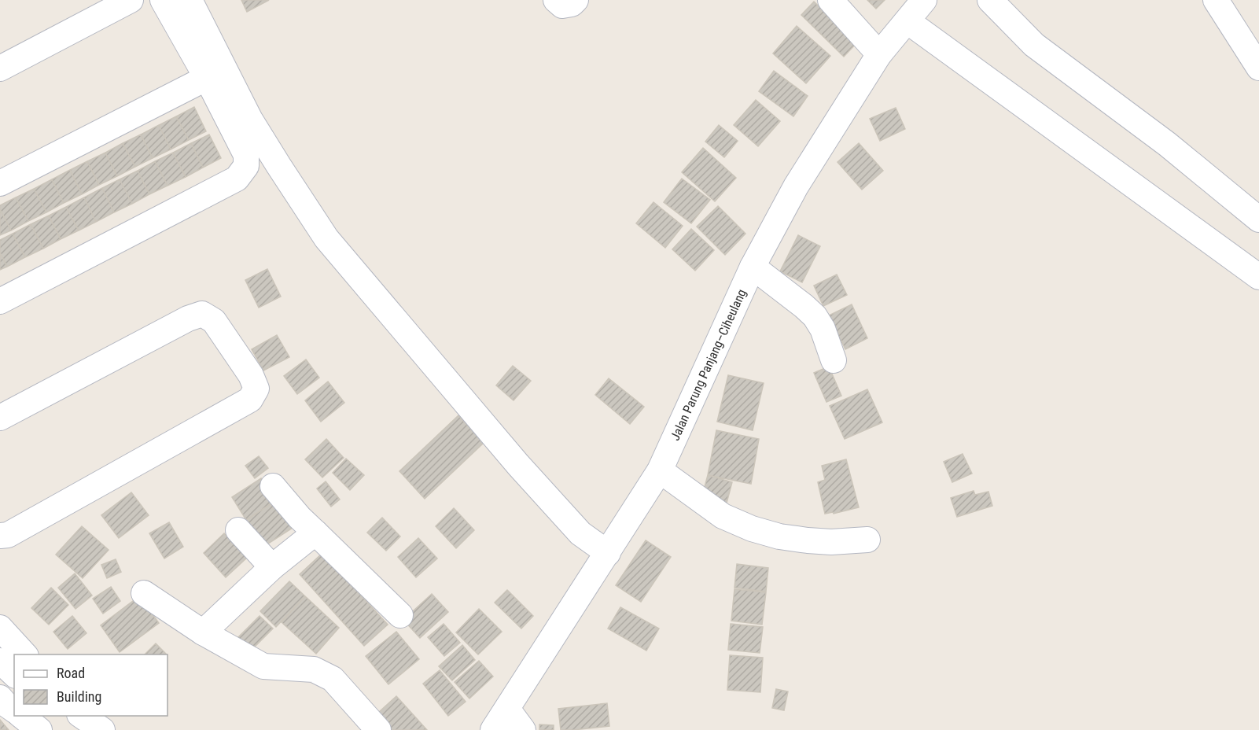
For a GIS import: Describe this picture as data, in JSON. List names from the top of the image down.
{
  "streets": {
    "street": ["Jalan Parung Panjang–Ciheulang"]
  },
  "legend": ["Road", "Building"]
}
